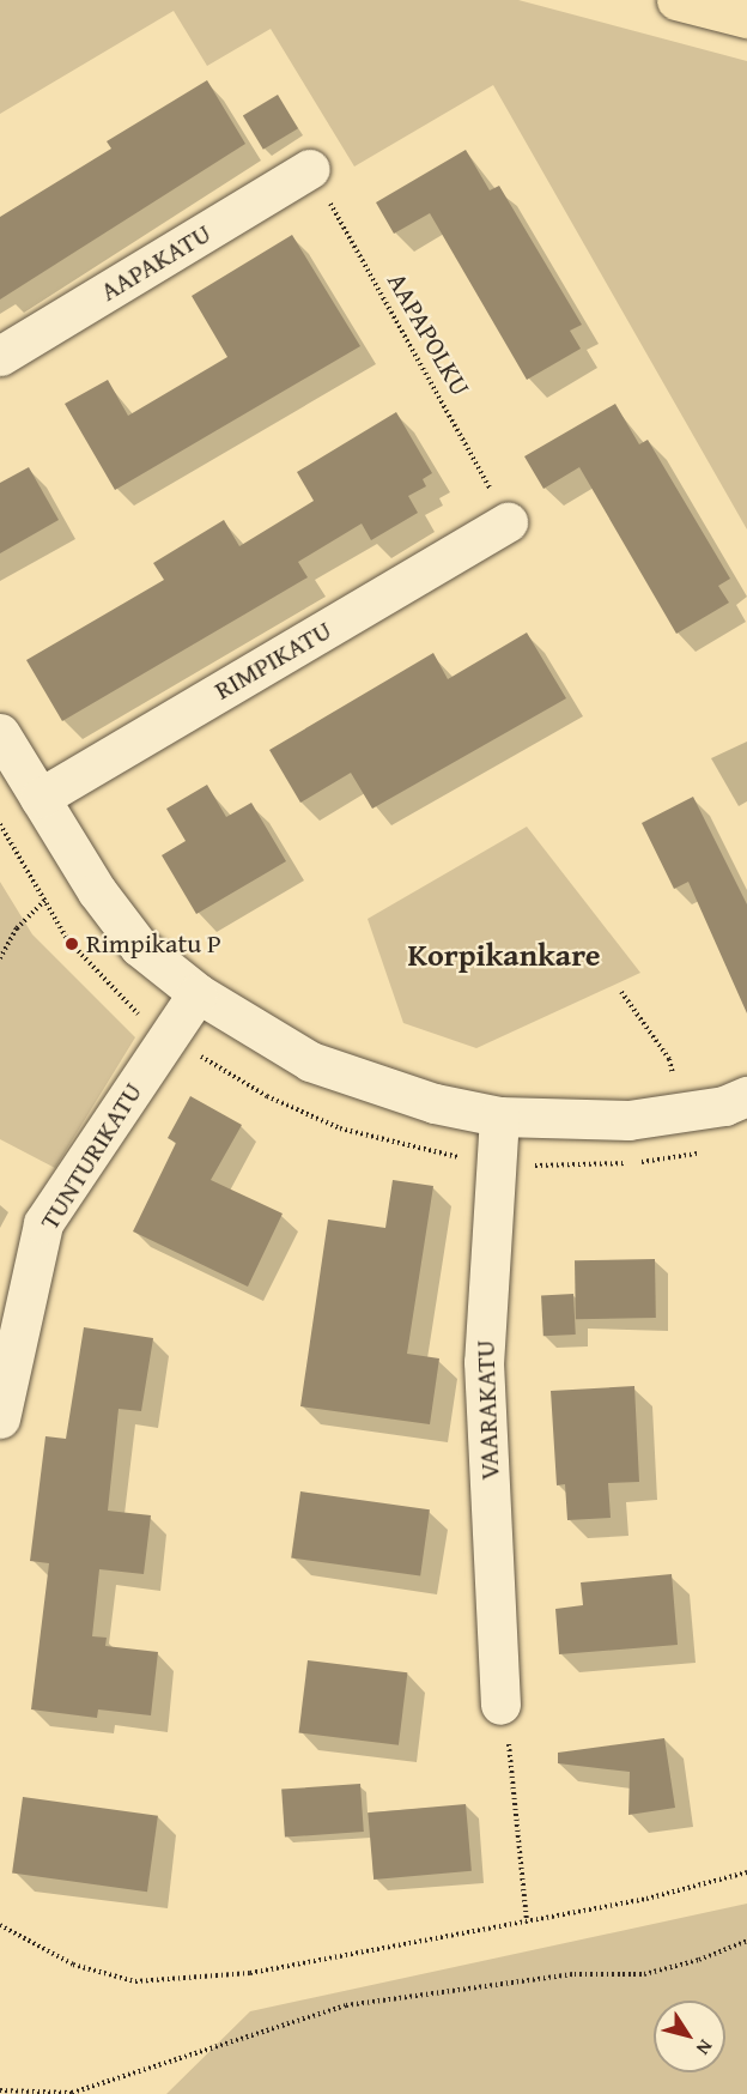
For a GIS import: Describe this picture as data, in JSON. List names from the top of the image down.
{
  "streets": {
    "street": [
      "AAPAKATU",
      "RIMPIKATU",
      "TUNTURIKATU",
      "VAARAKATU"
    ],
    "path": ["AAPAPOLKU"]
  },
  "crossings": [
    ["AAPAKATU", "AAPAPOLKU"],
    ["AAPAPOLKU", "RIMPIKATU"]
  ],
  "districts": ["Korpikankare"],
  "places": ["Rimpikatu P"],
  "north": "bottom right"
}
